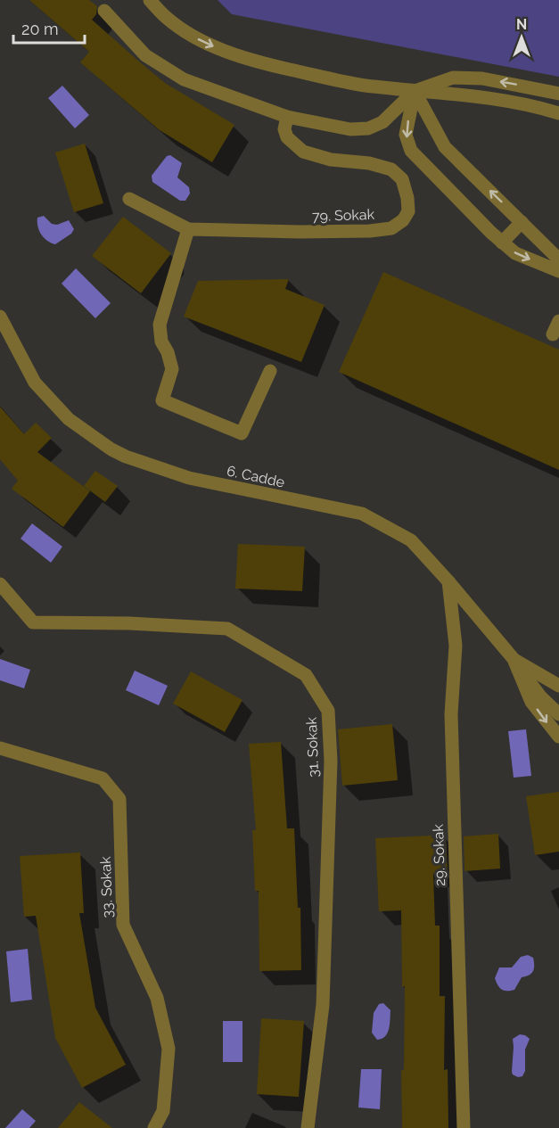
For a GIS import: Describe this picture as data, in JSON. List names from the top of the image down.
{
  "streets": {
    "street": [
      "79. Sokak",
      "6. Cadde",
      "31. Sokak",
      "29. Sokak",
      "33. Sokak"
    ]
  },
  "crossings": [
    ["6. Cadde", "29. Sokak"]
  ],
  "scale_bar": "20 m",
  "north": "top"
}
